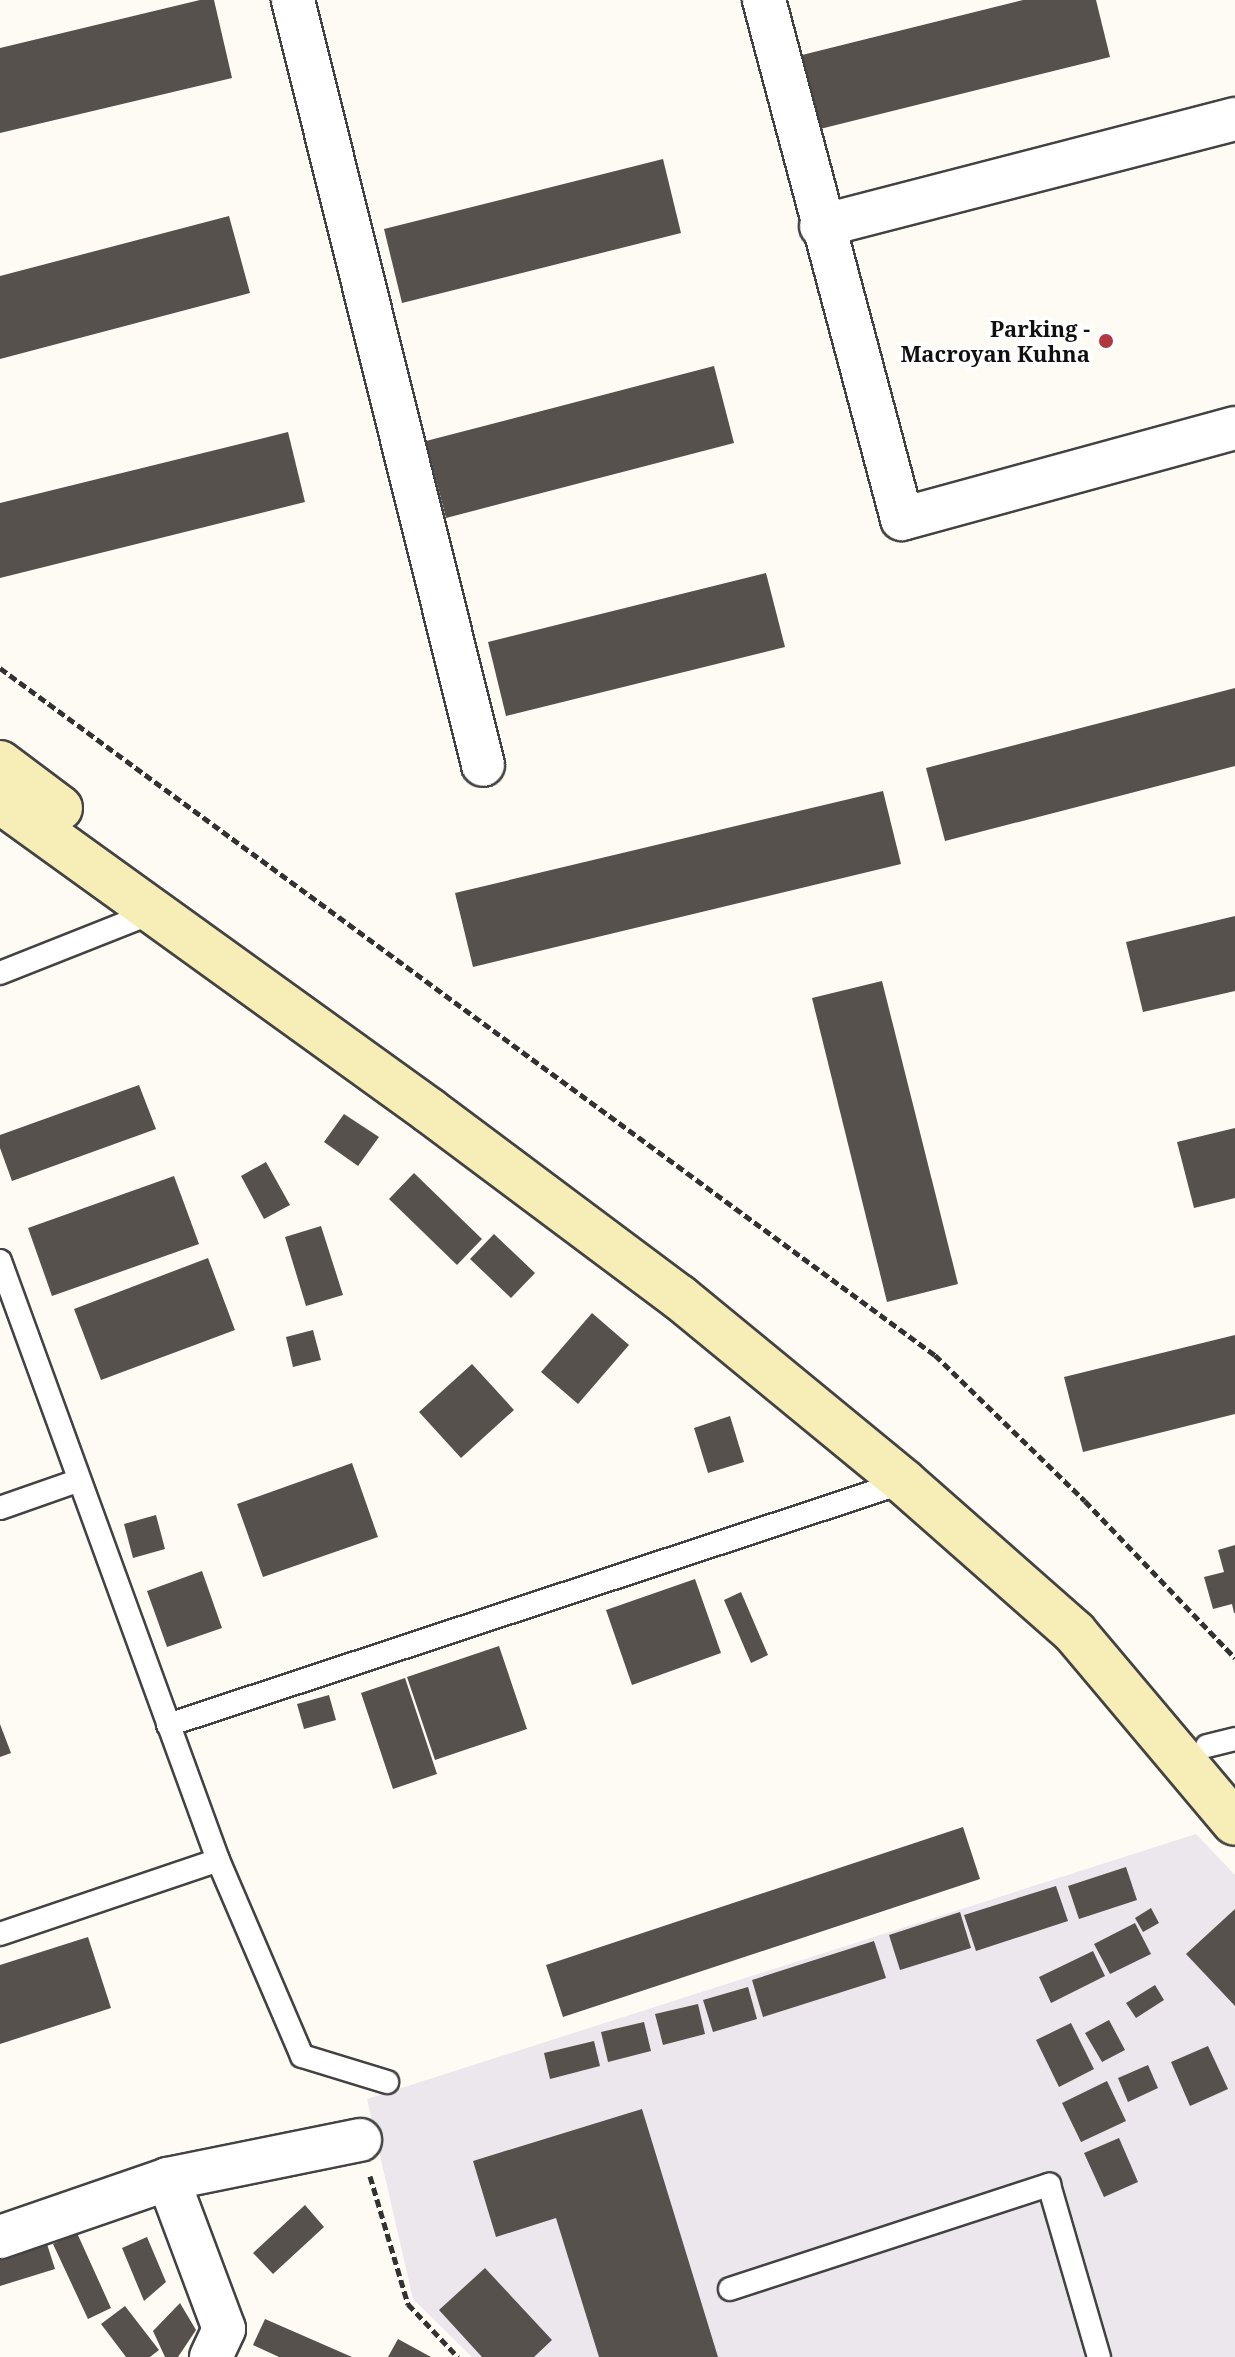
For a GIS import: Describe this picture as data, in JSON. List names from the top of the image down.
{
  "places": ["Parking - Macroyan Kuhna"]
}
